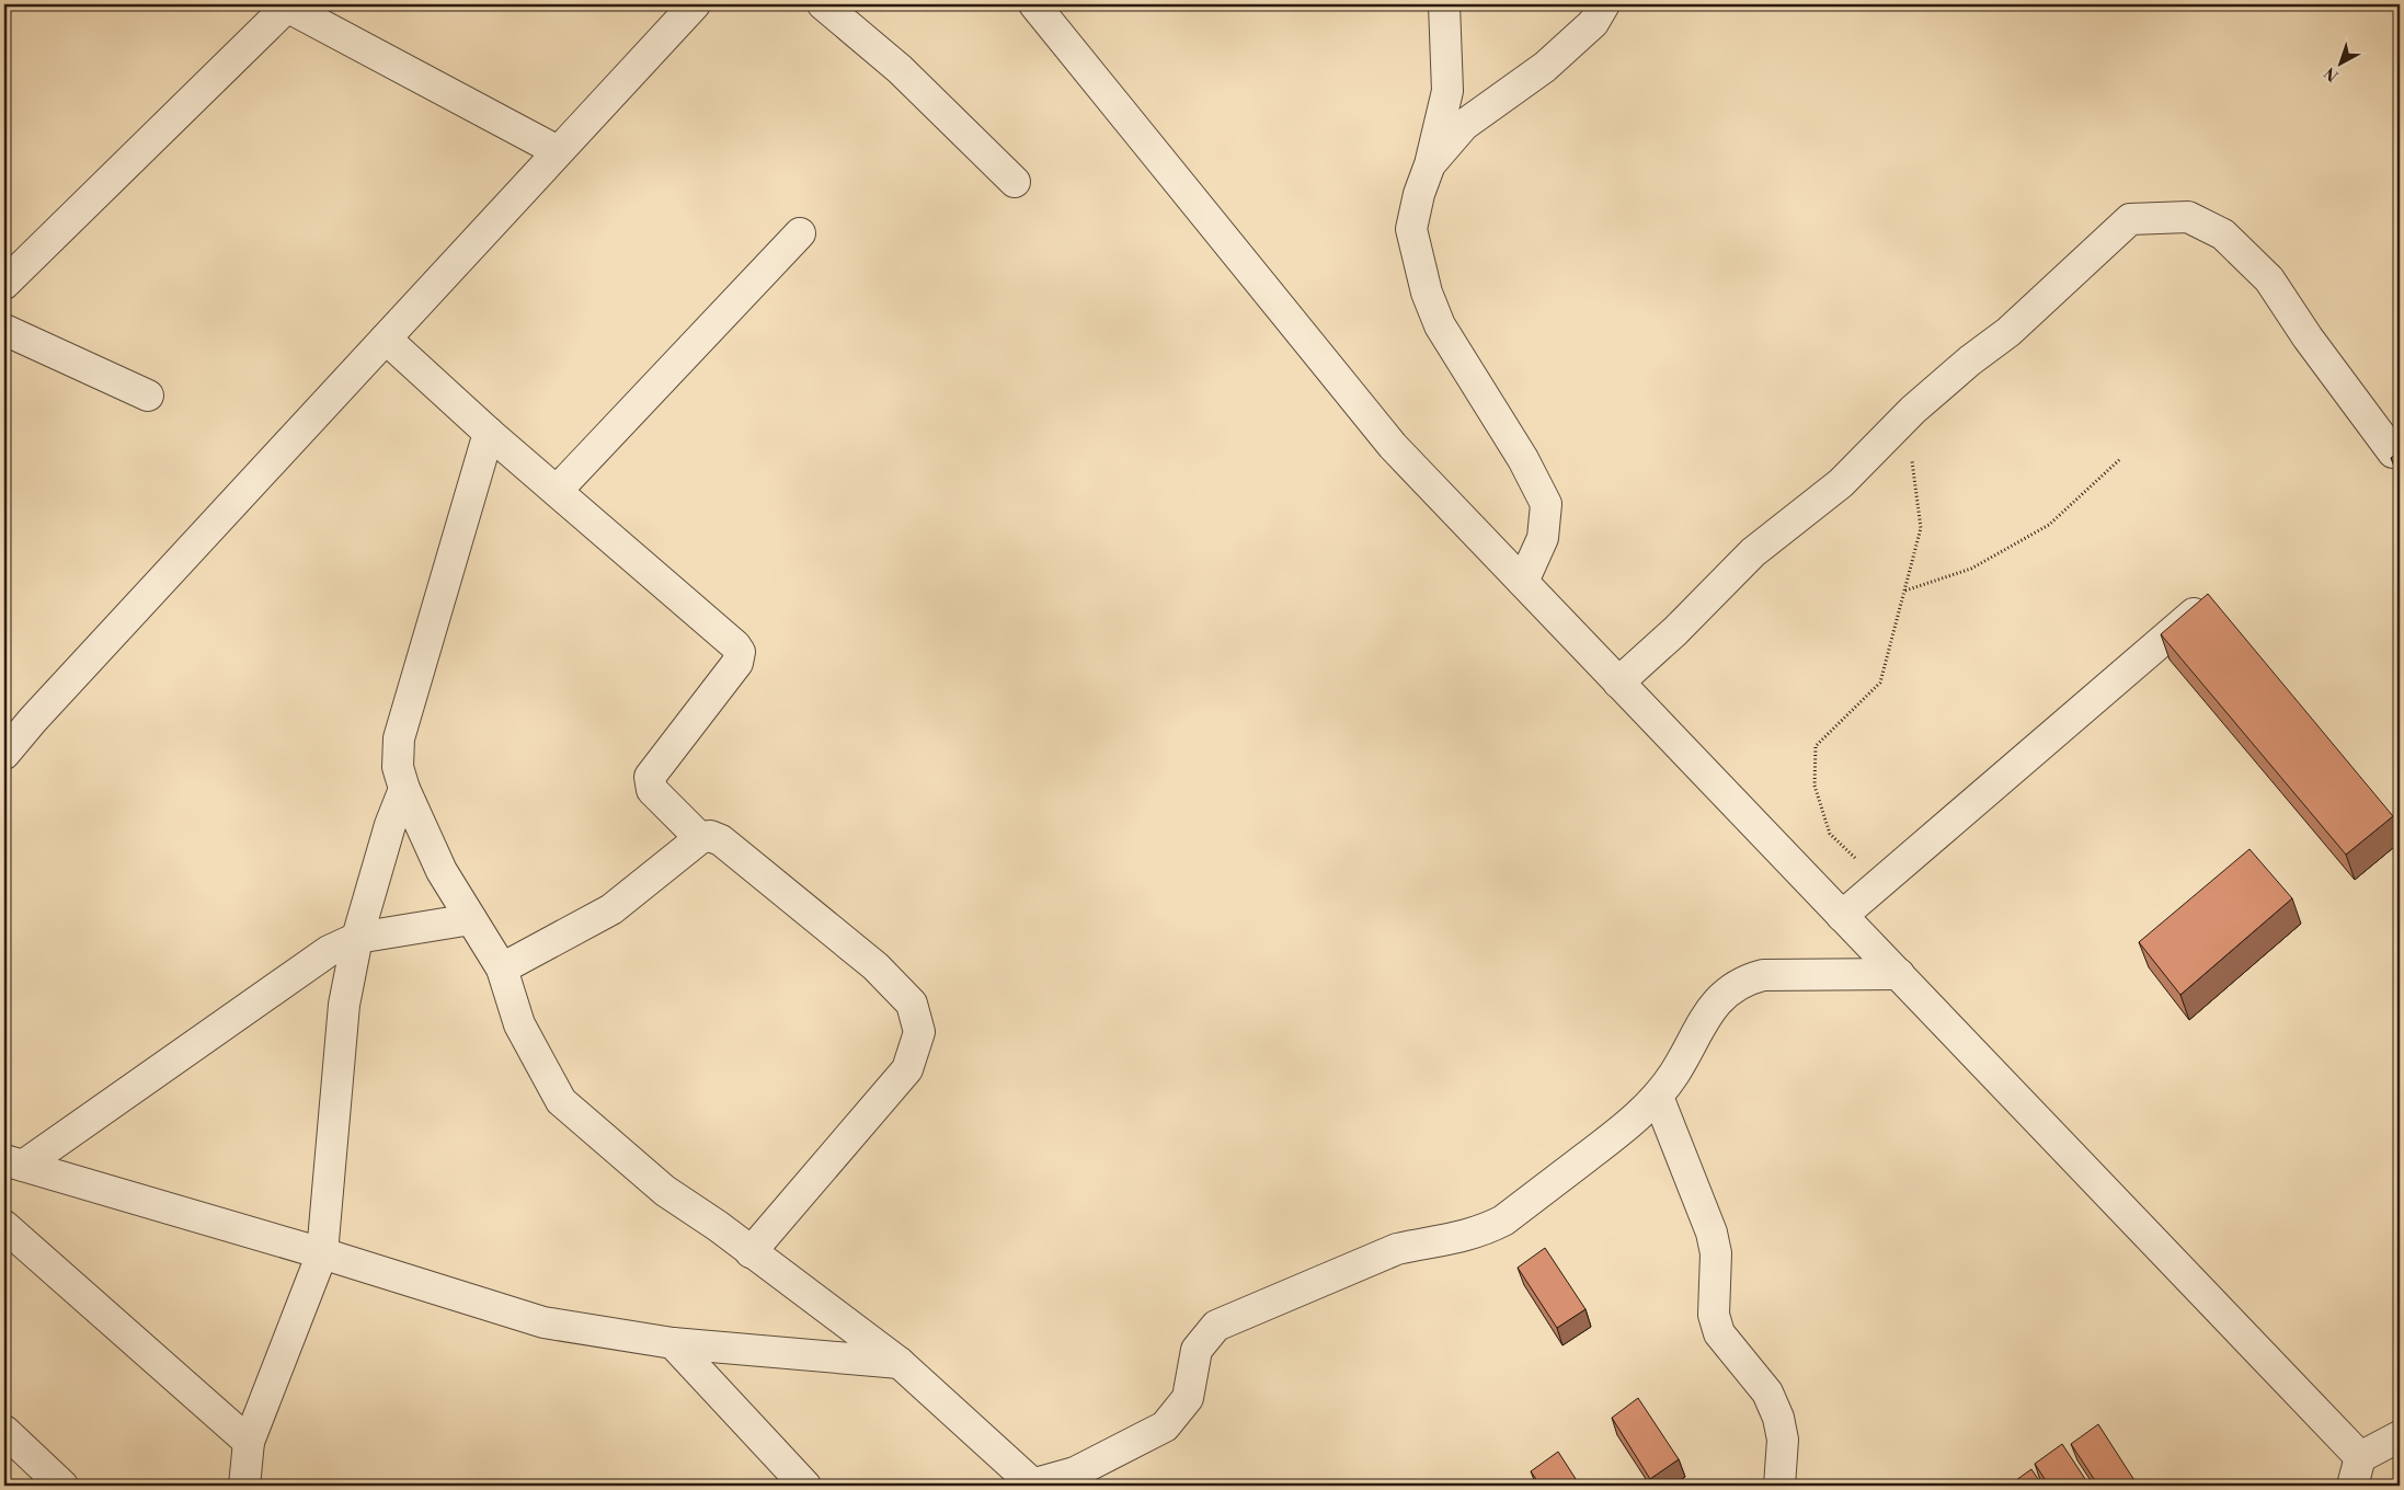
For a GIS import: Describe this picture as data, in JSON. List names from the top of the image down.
{
  "north": "bottom left"
}
